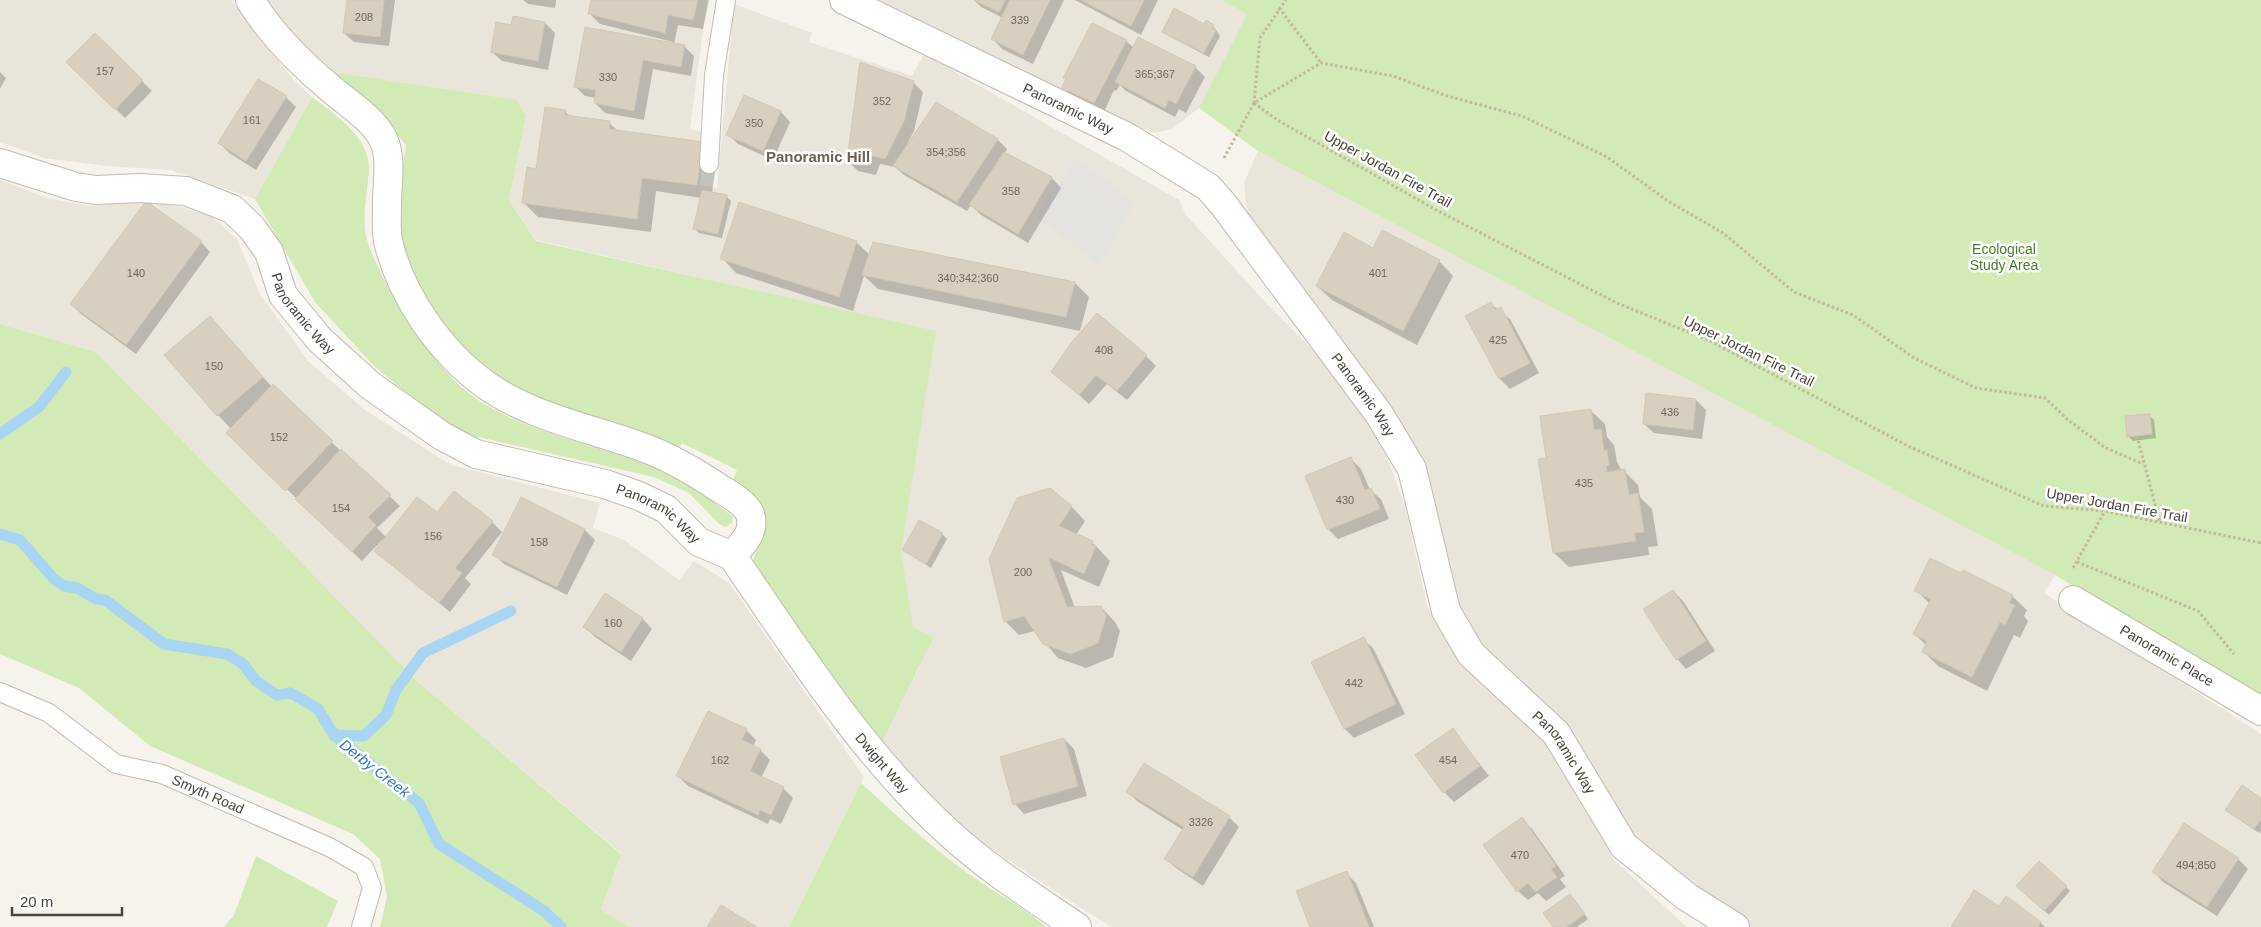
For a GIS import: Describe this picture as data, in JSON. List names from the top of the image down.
{
  "streets": {
    "street": ["Panoramic Way", "Panoramic Place", "Dwight Way"],
    "lane": ["Smyth Road"],
    "path": ["Upper Jordan Fire Trail"]
  },
  "crossings": [
    ["Panoramic Way", "Dwight Way"]
  ],
  "districts": ["Panoramic Hill"],
  "water": ["Derby Creek"],
  "parks": ["Ecological Study Area"],
  "house_numbers": [
    "208",
    "339",
    "157",
    "365;367",
    "330",
    "352",
    "161",
    "350",
    "354;356",
    "358",
    "140",
    "401",
    "340;342;360",
    "425",
    "408",
    "150",
    "436",
    "152",
    "435",
    "430",
    "154",
    "156",
    "158",
    "200",
    "160",
    "442",
    "162",
    "454",
    "3326",
    "470",
    "494;850"
  ],
  "scale_bar": "20 m"
}
